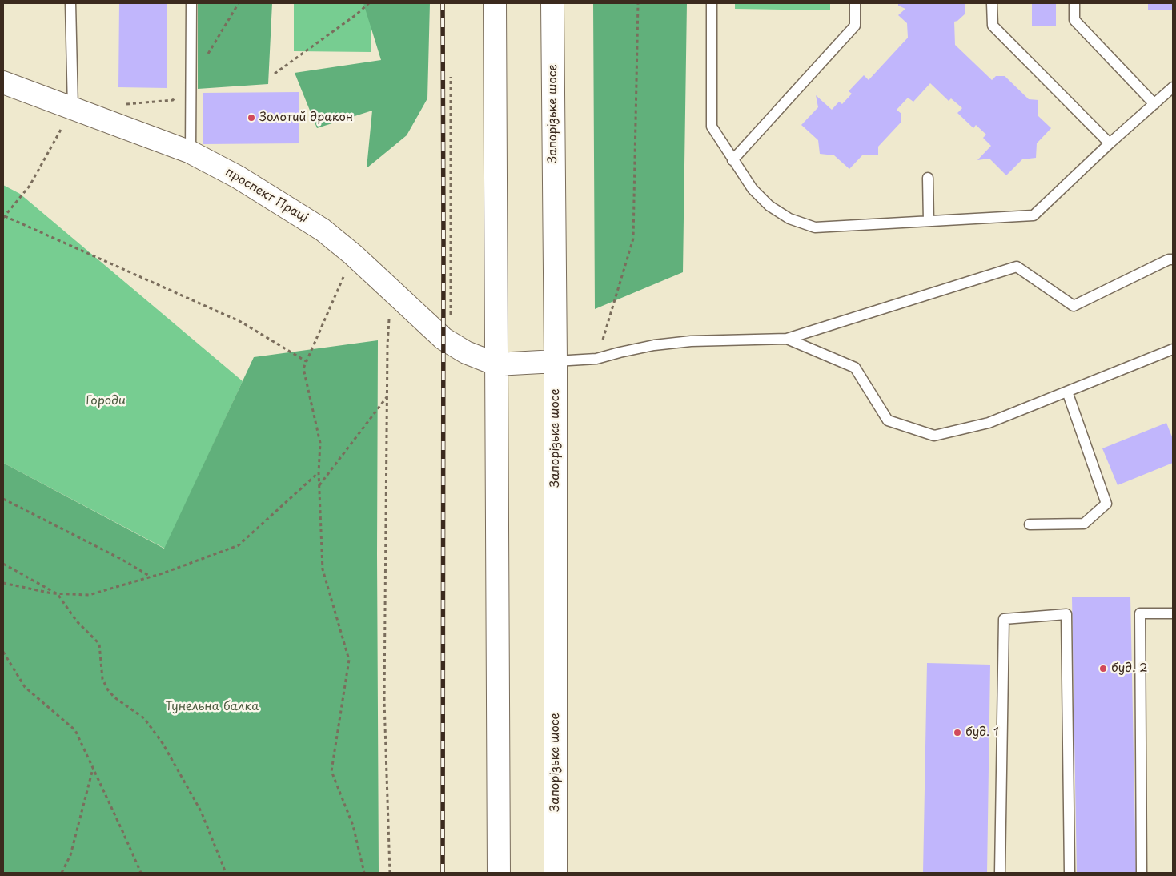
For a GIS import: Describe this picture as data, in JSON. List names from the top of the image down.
{
  "streets": {
    "main road": ["Запорізьке шосе", "проспект Праці"]
  },
  "parks": ["Городи", "Тунельна балка"],
  "places": ["Золотий дракон", "буд. 2", "буд. 1"]
}
